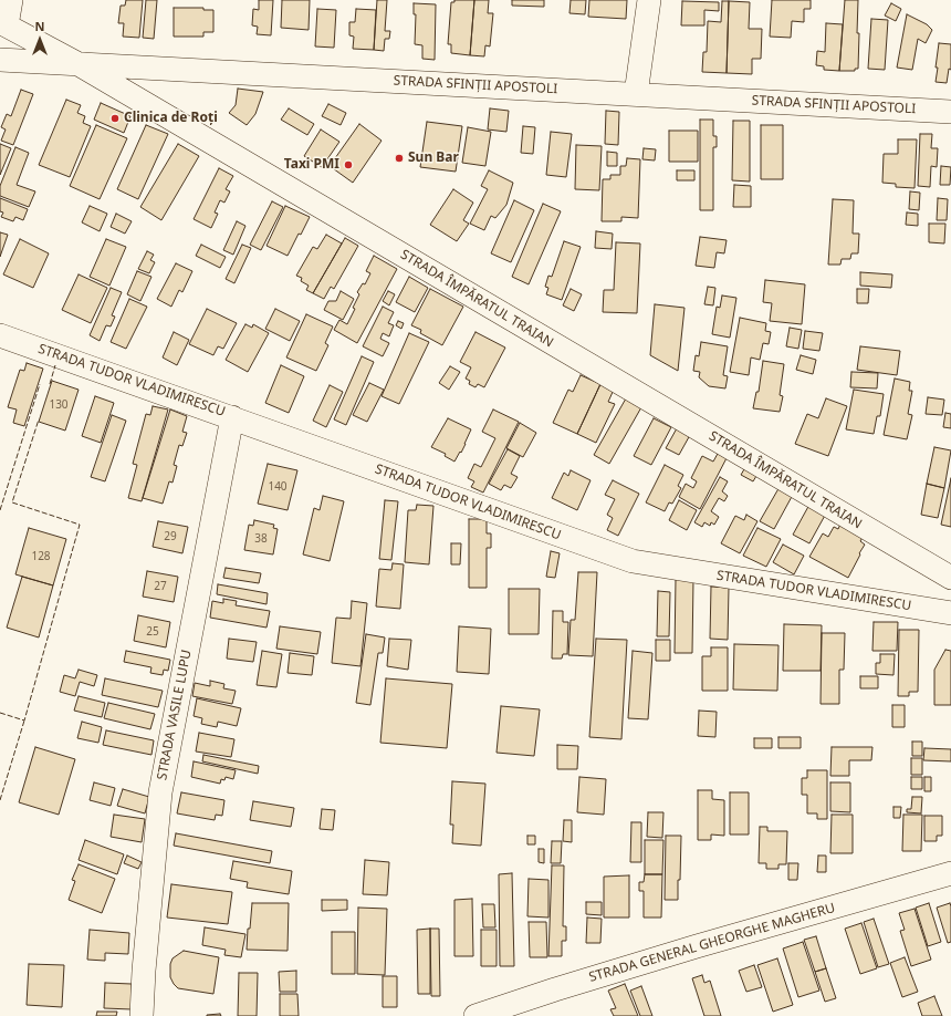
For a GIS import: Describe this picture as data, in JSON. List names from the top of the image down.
{
  "streets": {
    "street": [
      "STRADA SFINȚII APOSTOLI",
      "STRADA ÎMPĂRATUL TRAIAN",
      "STRADA TUDOR VLADIMIRESCU",
      "STRADA VASILE LUPU",
      "STRADA GENERAL GHEORGHE MAGHERU"
    ]
  },
  "crossings": [
    ["STRADA SFINȚII APOSTOLI", "STRADA ÎMPĂRATUL TRAIAN"],
    ["STRADA TUDOR VLADIMIRESCU", "STRADA VASILE LUPU"]
  ],
  "places": ["Clinica de Roți", "Sun Bar", "Taxi PMI"],
  "house_numbers": [
    "130",
    "140",
    "29",
    "38",
    "128",
    "27",
    "25"
  ],
  "north": "top"
}
